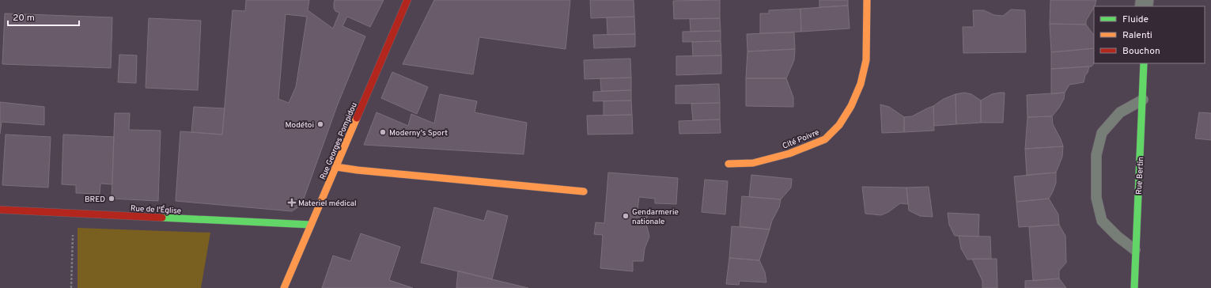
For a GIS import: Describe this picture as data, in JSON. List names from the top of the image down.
{
  "streets": {
    "street": [
      "Cité Poivre",
      "Rue Georges Pompidou",
      "Rue Bertin",
      "Rue de l'Église"
    ]
  },
  "crossings": [
    ["Rue Georges Pompidou", "Rue de l'Église"]
  ],
  "places": {
    "other": [
      "Modétoi",
      "Moderny's Sport",
      "BRED",
      "Gendarmerie nationale"
    ],
    "health": ["Materiel médical"]
  },
  "legend": ["Fluide", "Ralenti", "Bouchon"],
  "scale_bar": "20 m"
}
